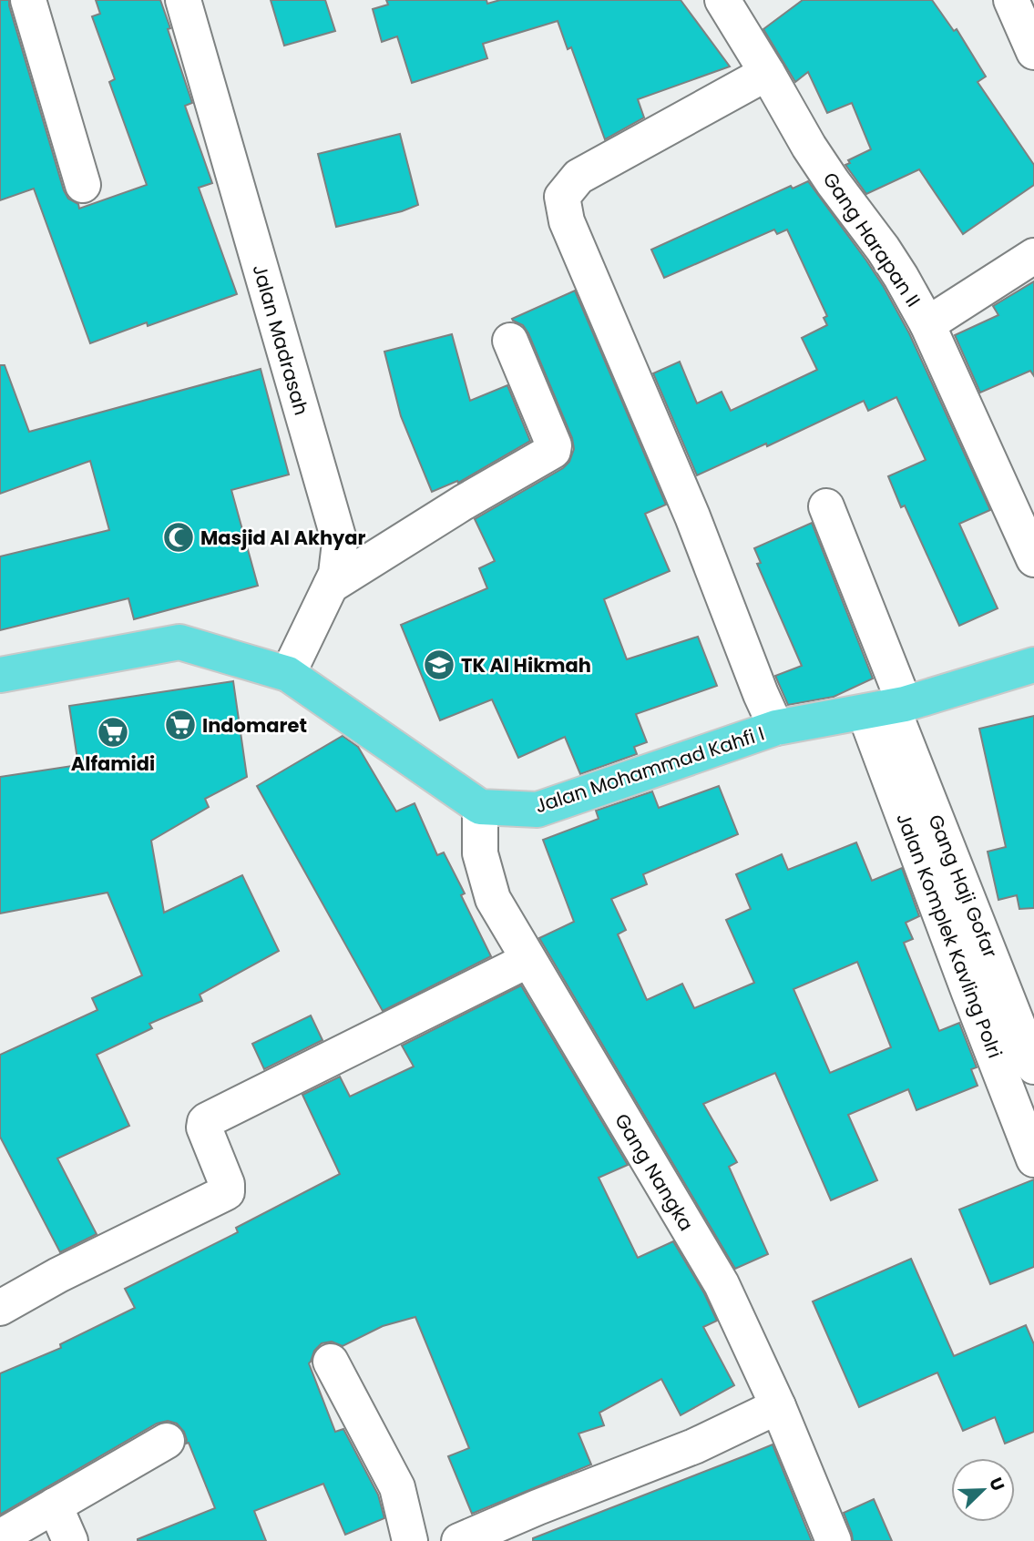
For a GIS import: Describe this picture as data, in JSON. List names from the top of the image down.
{
  "streets": {
    "main road": ["Jalan Mohammad Kahfi I"],
    "street": [
      "Gang Harapan II",
      "Jalan Madrasah",
      "Gang Haji Gofar",
      "Jalan Komplek Kavling Polri",
      "Gang Nangka"
    ]
  },
  "crossings": [
    ["Jalan Mohammad Kahfi I", "Gang Haji Gofar"],
    ["Jalan Mohammad Kahfi I", "Jalan Komplek Kavling Polri"],
    ["Jalan Mohammad Kahfi I", "Gang Nangka"],
    ["Gang Haji Gofar", "Jalan Komplek Kavling Polri"]
  ],
  "places": {
    "mosque": ["Masjid Al Akhyar"],
    "school or university": ["TK Al Hikmah"],
    "supermarket": ["Indomaret", "Alfamidi"]
  },
  "north": "top right"
}
